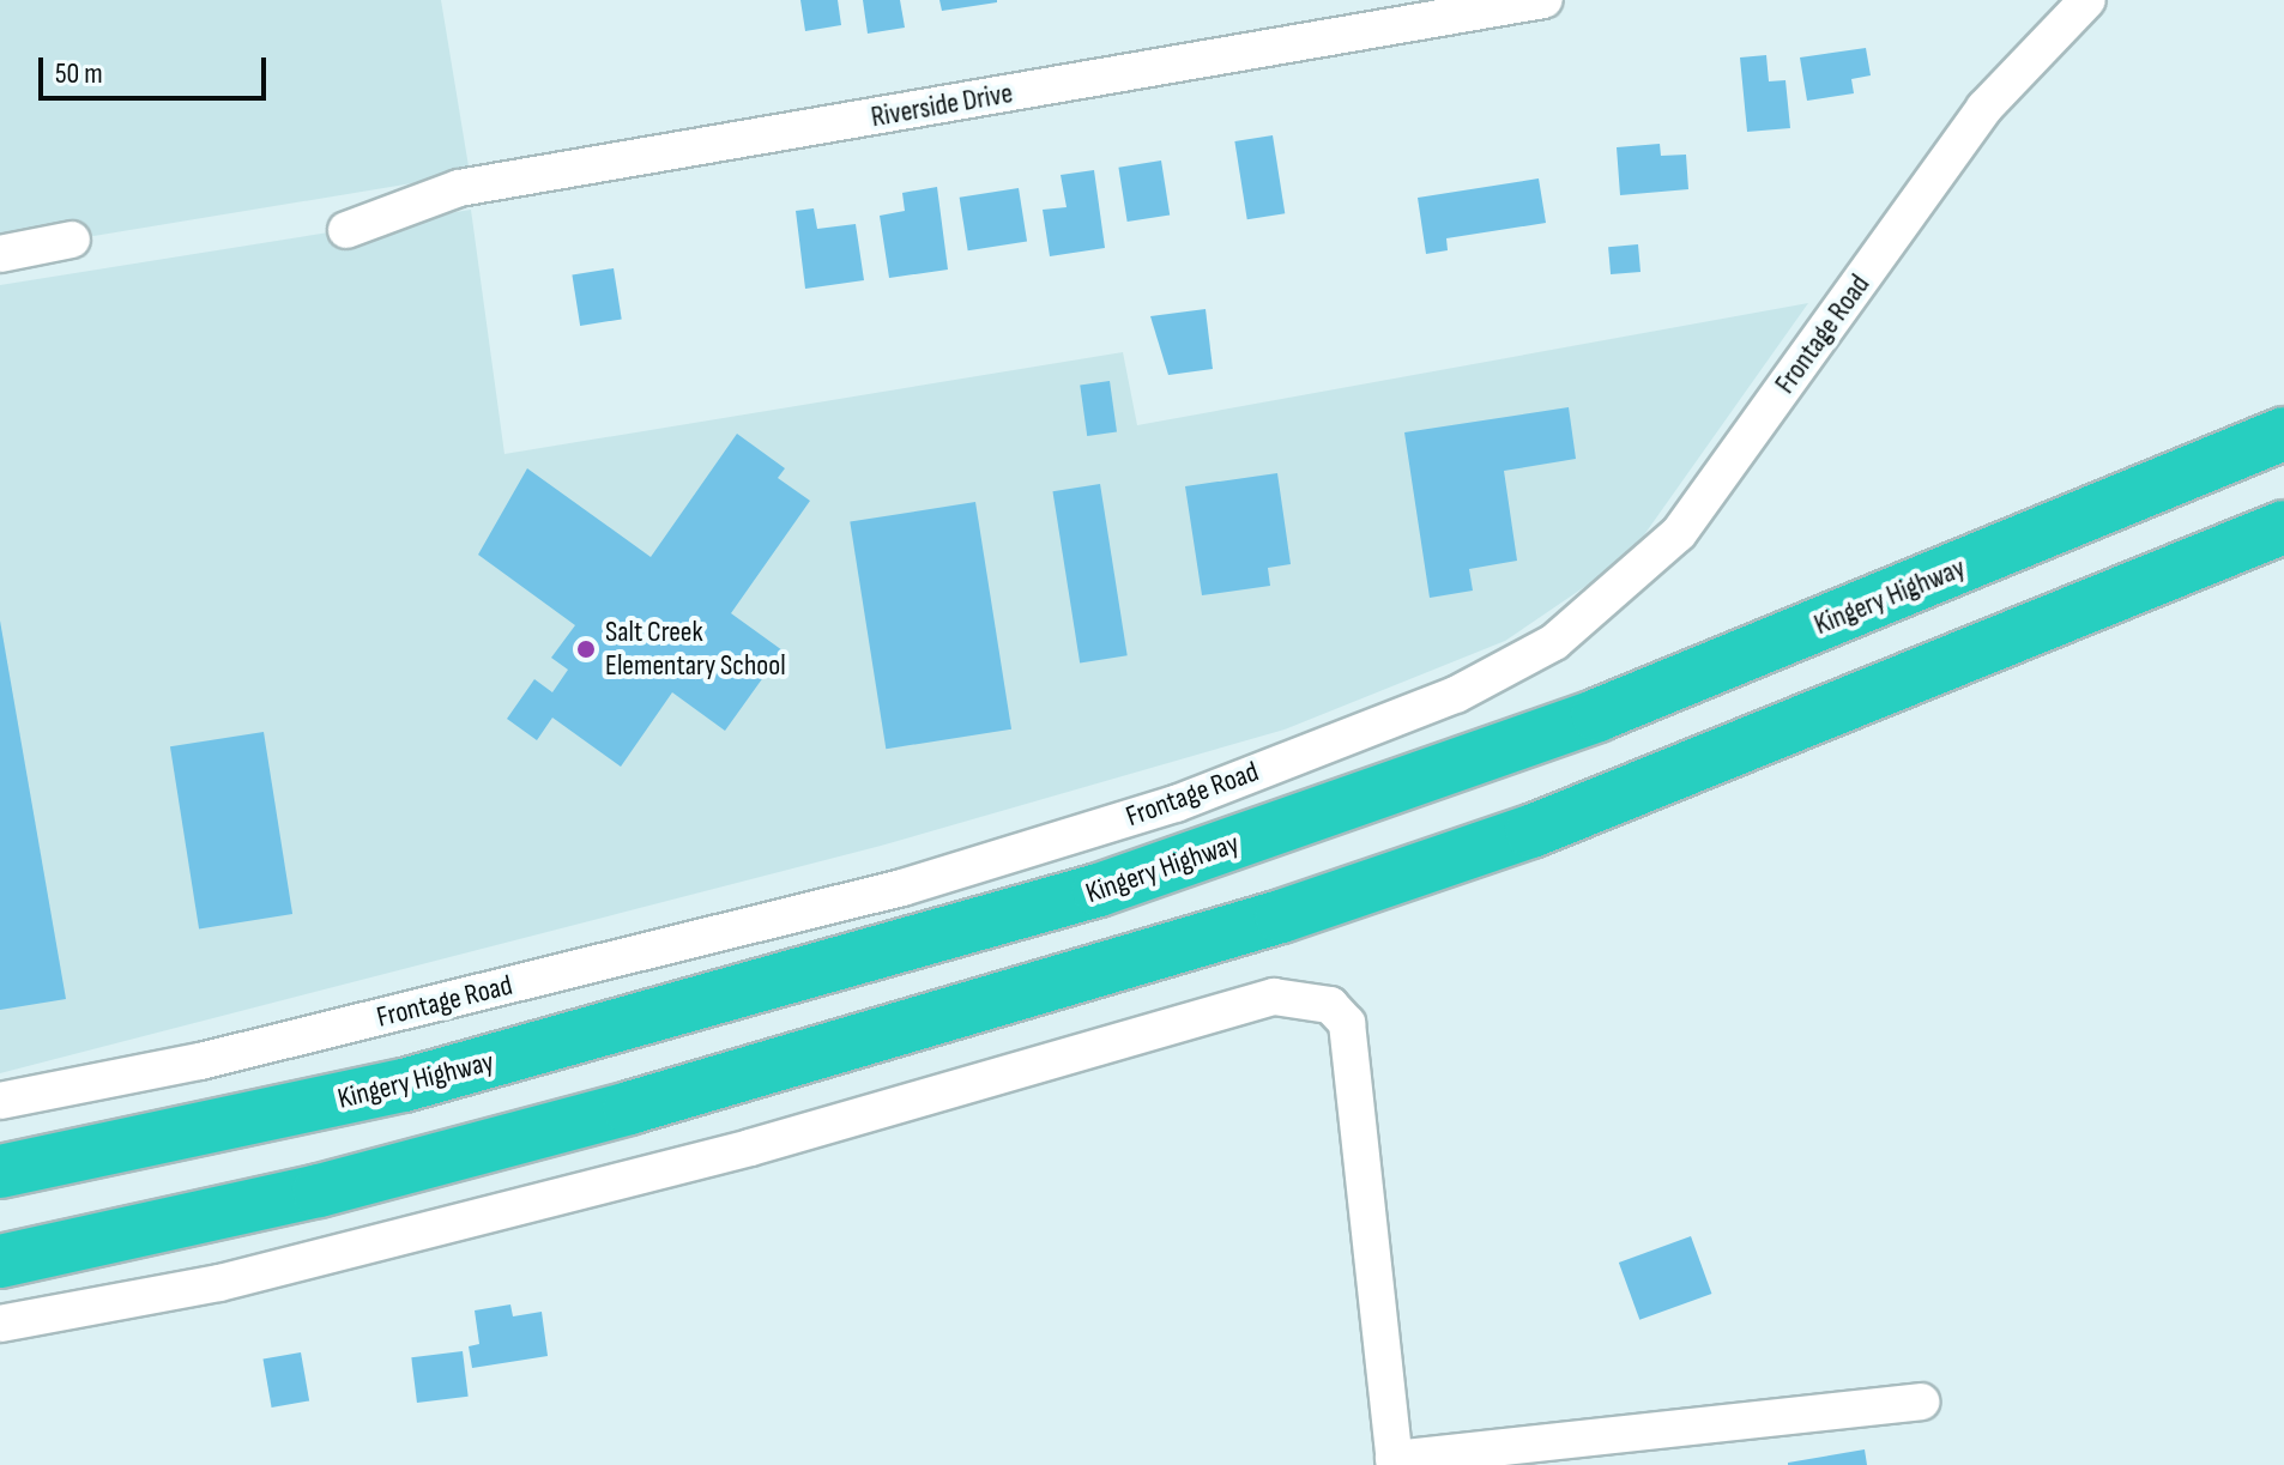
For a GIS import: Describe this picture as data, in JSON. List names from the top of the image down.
{
  "streets": {
    "highway": ["Kingery Highway"],
    "street": ["Riverside Drive", "Frontage Road"]
  },
  "places": ["Salt Creek Elementary School"],
  "scale_bar": "50 m"
}
